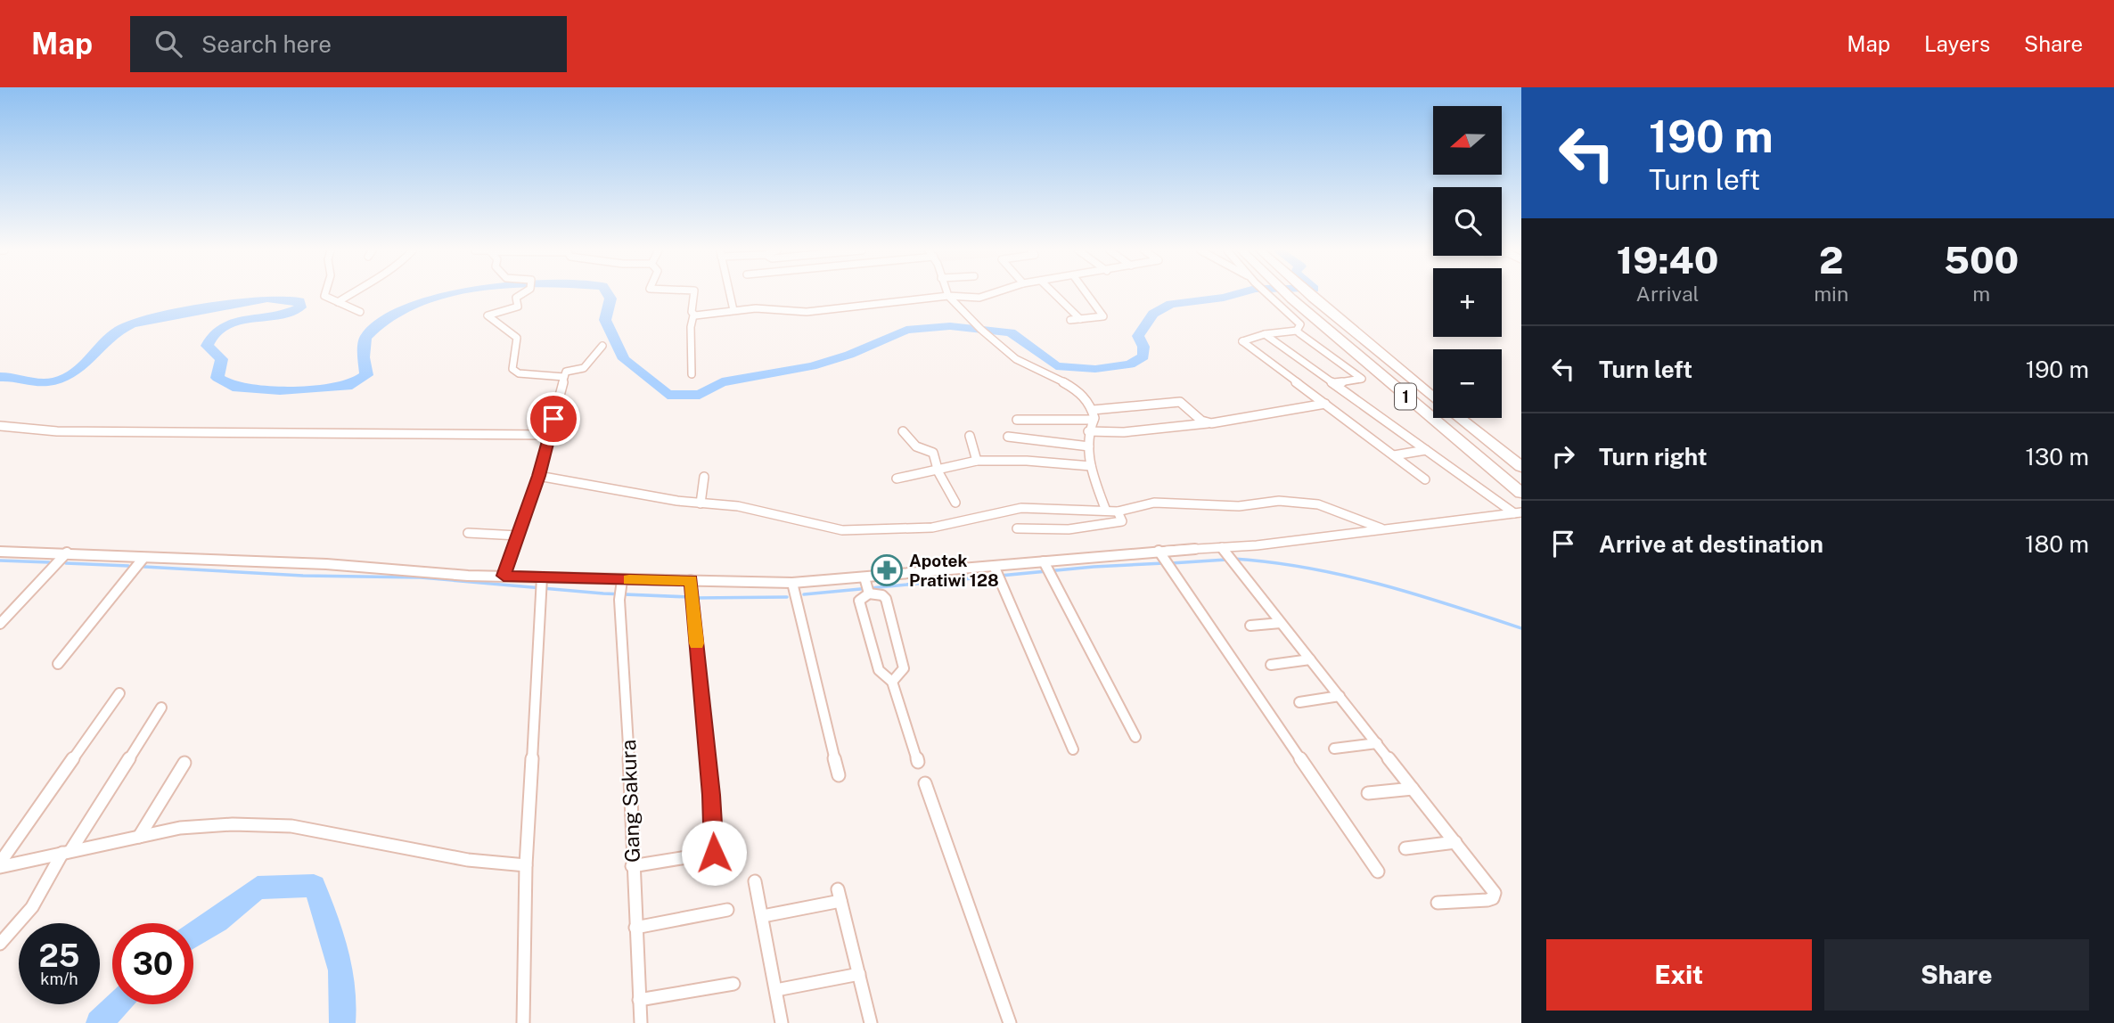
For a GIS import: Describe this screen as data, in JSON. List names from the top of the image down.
{
  "streets": {
    "highway": ["1"],
    "street": ["Gang Sakura"]
  },
  "places": {
    "pharmacy": ["Apotek Pratiwi 128"]
  },
  "north": "left",
  "page": {
    "header": "Map",
    "search": "Search here",
    "nav": ["Map", "Layers", "Share"],
    "turn": ["190 m", "Turn left"],
    "map_buttons": ["+", "−"],
    "eta": [
      "19:40",
      "Arrival",
      "2",
      "min",
      "500",
      "m"
    ],
    "list": [
      {
        "name": "Turn left",
        "value": "190 m"
      },
      {
        "name": "Turn right",
        "value": "130 m"
      },
      {
        "name": "Arrive at destination",
        "value": "180 m"
      }
    ],
    "speed": "25 km/h",
    "limit": "30",
    "buttons": ["Exit", "Share"]
  }
}
